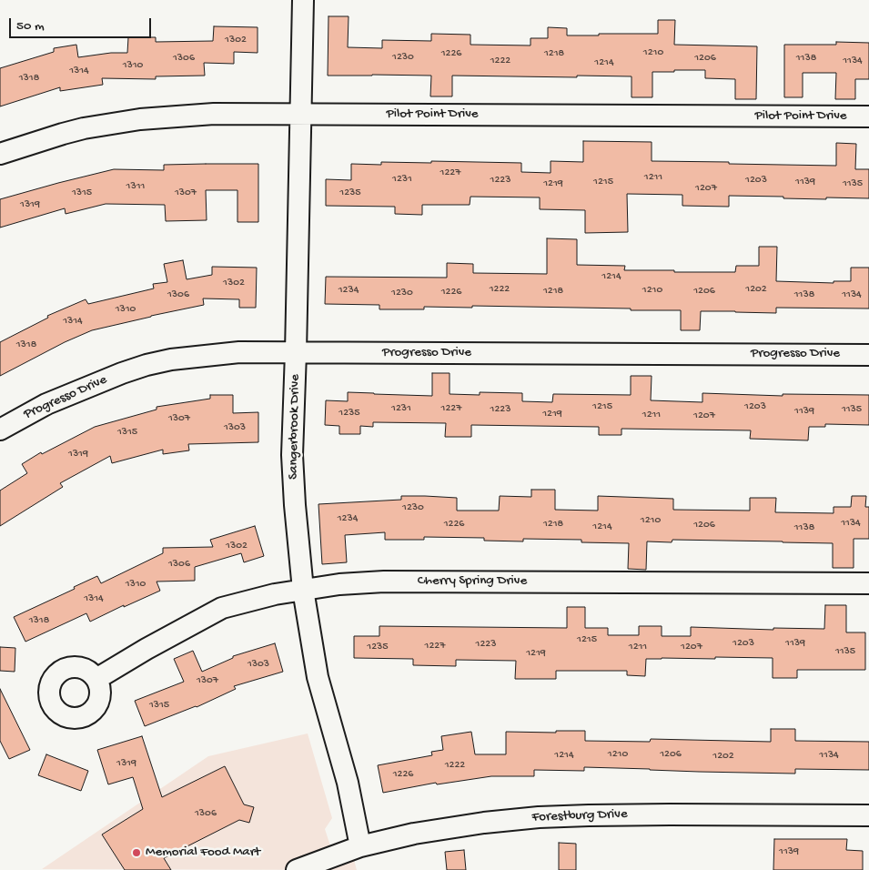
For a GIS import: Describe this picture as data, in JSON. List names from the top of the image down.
{
  "streets": {
    "street": [
      "Pilot Point Drive",
      "Progresso Drive",
      "Sangerbrook Drive",
      "Cherry Spring Drive",
      "Forestburg Drive"
    ]
  },
  "crossings": [
    ["Pilot Point Drive", "Sangerbrook Drive"],
    ["Progresso Drive", "Sangerbrook Drive"],
    ["Sangerbrook Drive", "Cherry Spring Drive"],
    ["Sangerbrook Drive", "Forestburg Drive"]
  ],
  "places": ["Memorial Food Mart"],
  "house_numbers": [
    "1302",
    "1210",
    "1226",
    "1218",
    "1230",
    "1306",
    "1206",
    "1138",
    "1222",
    "1134",
    "1214",
    "1310",
    "1314",
    "1318",
    "1227",
    "1211",
    "1231",
    "1223",
    "1203",
    "1215",
    "1139",
    "1219",
    "1135",
    "1311",
    "1207",
    "1315",
    "1307",
    "1235",
    "1319",
    "1214",
    "1302",
    "1222",
    "1202",
    "1234",
    "1210",
    "1218",
    "1206",
    "1226",
    "1230",
    "1306",
    "1138",
    "1134",
    "1310",
    "1314",
    "1318",
    "1215",
    "1203",
    "1231",
    "1227",
    "1223",
    "1135",
    "1139",
    "1235",
    "1219",
    "1211",
    "1207",
    "1307",
    "1303",
    "1315",
    "1319",
    "1230",
    "1234",
    "1210",
    "1134",
    "1226",
    "1218",
    "1206",
    "1214",
    "1138",
    "1302",
    "1306",
    "1310",
    "1314",
    "1318",
    "1215",
    "1203",
    "1139",
    "1223",
    "1227",
    "1235",
    "1211",
    "1207",
    "1135",
    "1219",
    "1303",
    "1307",
    "1315",
    "1210",
    "1206",
    "1214",
    "1134",
    "1202",
    "1319",
    "1222",
    "1226",
    "1306",
    "1139"
  ],
  "scale_bar": "50 m"
}
